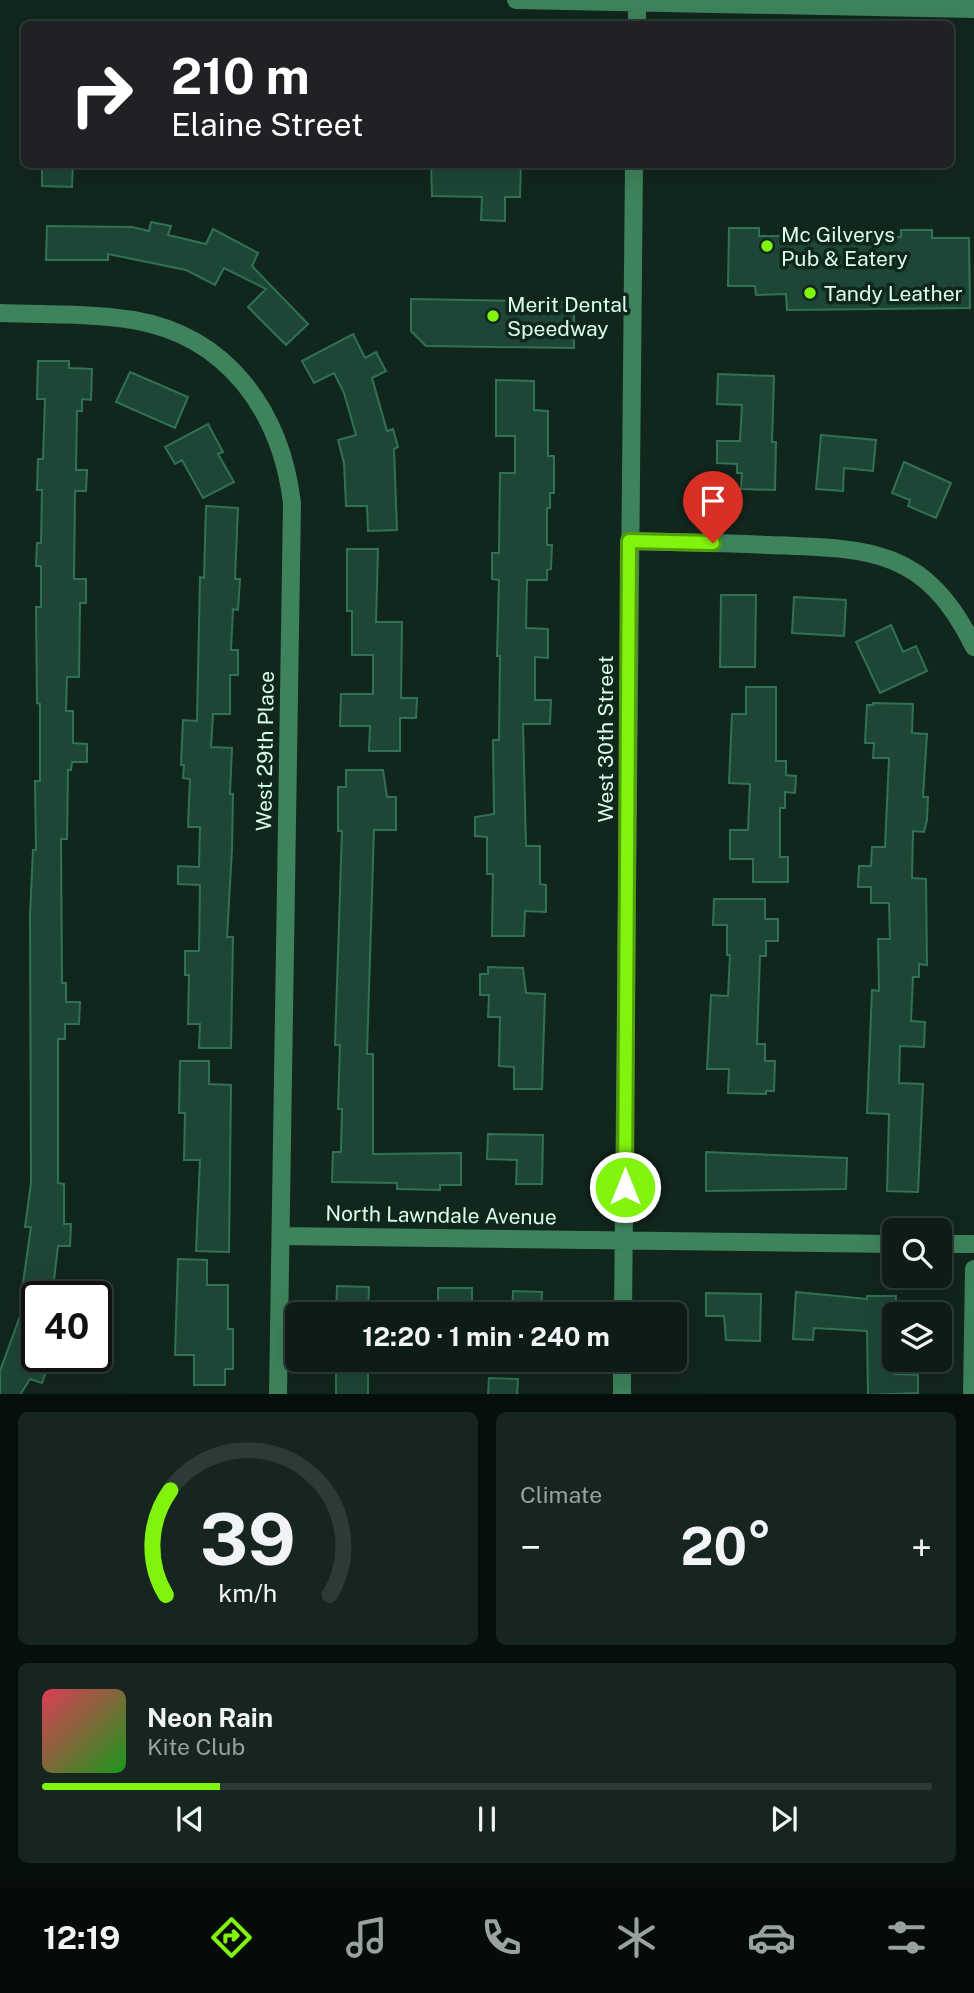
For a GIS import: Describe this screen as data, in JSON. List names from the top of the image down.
{
  "streets": {
    "street": ["West 30th Street", "West 29th Place", "North Lawndale Avenue"]
  },
  "crossings": [
    ["West 30th Street", "North Lawndale Avenue"],
    ["West 29th Place", "North Lawndale Avenue"]
  ],
  "places": ["Mc Gilverys Pub & Eatery", "Tandy Leather", "Merit Dental Speedway"],
  "page": {
    "turn": ["210 m", "Elaine Street"],
    "limit": "40",
    "trip": "12:20 · 1 min · 240 m",
    "tile": "Climate",
    "heat": ["−", "20°", "+"],
    "song": ["Neon Rain", "Kite Club"],
    "tabs": "12:19",
    "gauge": ["39", "km/h"]
  }
}
